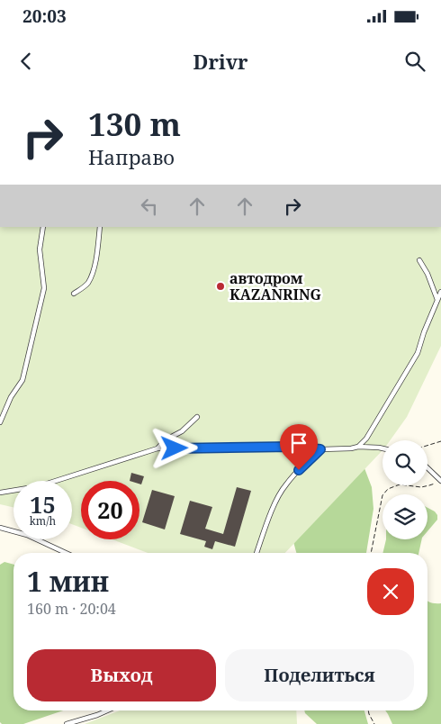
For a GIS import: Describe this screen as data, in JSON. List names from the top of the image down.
{
  "places": ["автодром KAZANRING"],
  "page": {
    "status": "20:03",
    "header": "Drivr",
    "turn": ["130 m", "Направо"],
    "speed": "15 km/h",
    "limit": "20",
    "heading": ["1 мин", "160 m · 20:04"],
    "buttons": ["Выход", "Поделиться"]
  }
}
